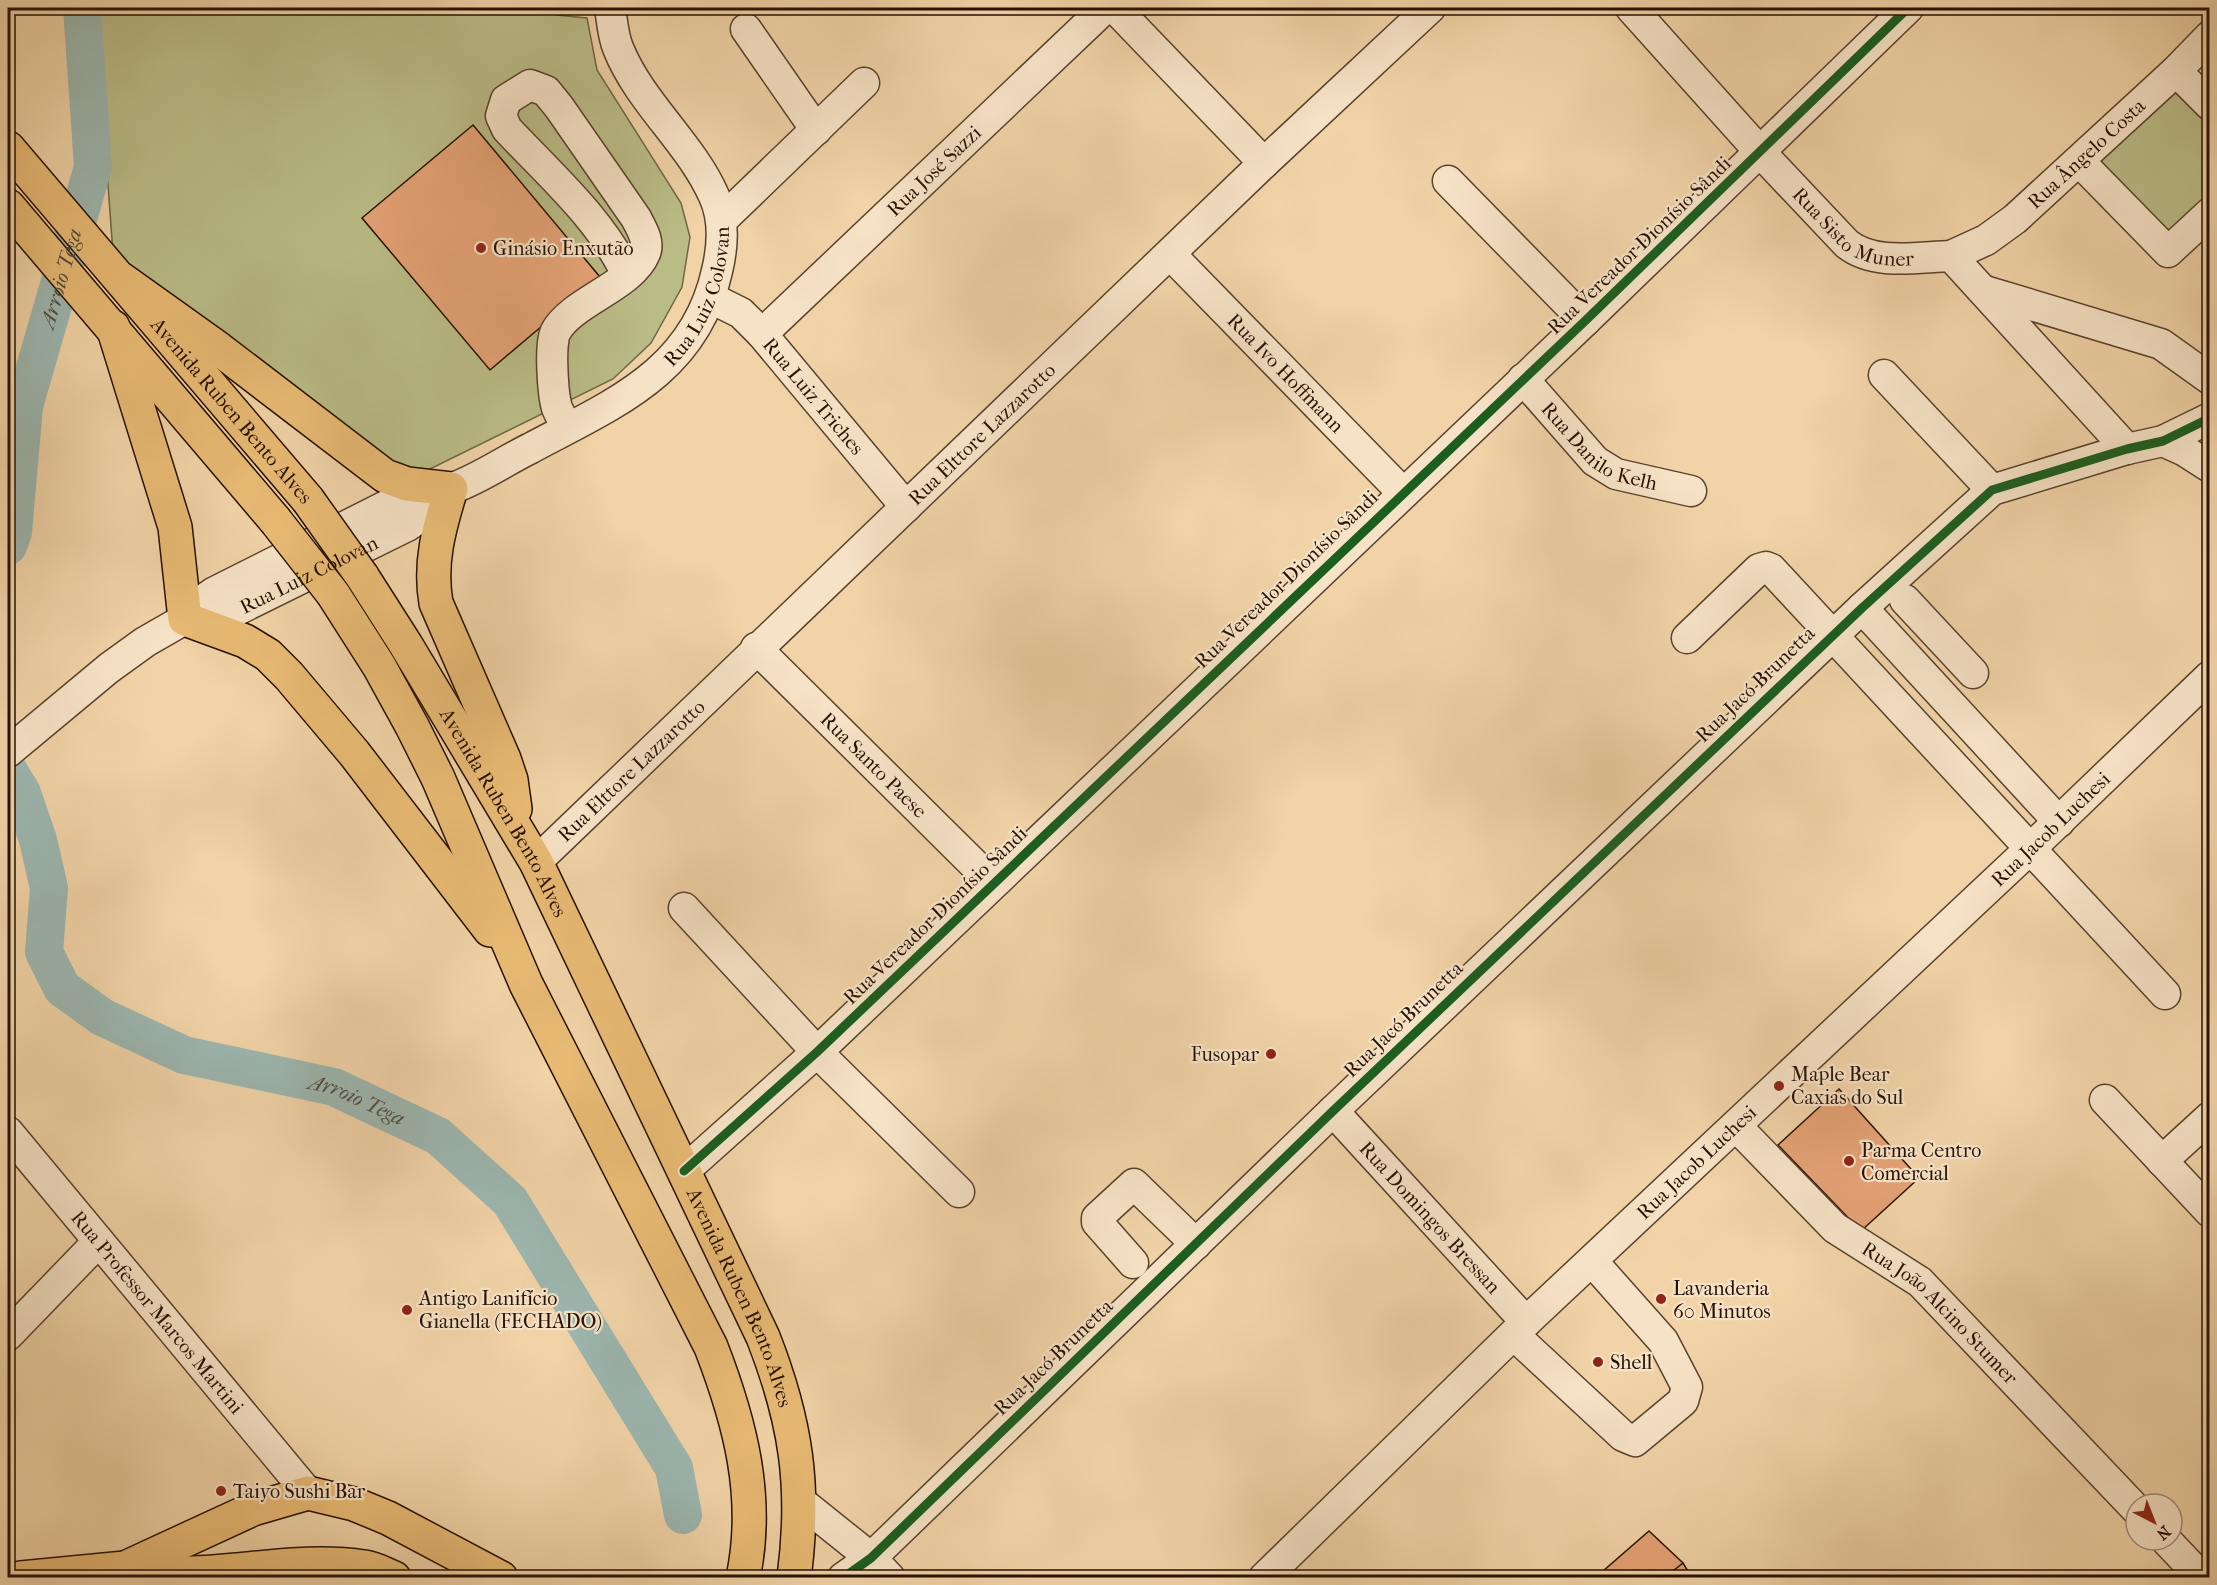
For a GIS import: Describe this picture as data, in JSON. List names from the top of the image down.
{
  "streets": {
    "main road": ["Avenida Ruben Bento Alves"],
    "street": [
      "Rua Ângelo Costa",
      "Rua José Sazzi",
      "Rua Sisto Muner",
      "Rua Vereador Dionísio Sândi",
      "Rua Luiz Colovan",
      "Rua Ivo Hoffmann",
      "Rua Luiz Triches",
      "Rua Elttore Lazzarotto",
      "Rua Danilo Kelh",
      "Rua Jacó Brunetta",
      "Rua Santo Paese",
      "Rua Jacob Luchesi",
      "Rua Domingos Bressan",
      "Rua Professor Marcos Martini",
      "Rua João Alcino Stumer"
    ]
  },
  "crossings": [
    ["Rua Ângelo Costa", "Rua Sisto Muner"],
    ["Rua José Sazzi", "Rua Luiz Triches"],
    ["Rua Sisto Muner", "Rua Vereador Dionísio Sândi"],
    ["Rua Vereador Dionísio Sândi", "Rua Ivo Hoffmann"],
    ["Rua Vereador Dionísio Sândi", "Avenida Ruben Bento Alves"],
    ["Rua Vereador Dionísio Sândi", "Rua Danilo Kelh"],
    ["Rua Vereador Dionísio Sândi", "Rua Santo Paese"],
    ["Rua Luiz Colovan", "Rua Luiz Triches"],
    ["Rua Ivo Hoffmann", "Rua Elttore Lazzarotto"],
    ["Rua Luiz Triches", "Rua Elttore Lazzarotto"],
    ["Avenida Ruben Bento Alves", "Rua Elttore Lazzarotto"],
    ["Rua Elttore Lazzarotto", "Rua Santo Paese"],
    ["Rua Jacó Brunetta", "Rua Domingos Bressan"],
    ["Rua Jacob Luchesi", "Rua Domingos Bressan"],
    ["Rua Jacob Luchesi", "Rua João Alcino Stumer"]
  ],
  "water": ["Arroio Tega"],
  "places": [
    "Ginásio Enxutão",
    "Fusopar",
    "Maple Bear Caxias do Sul",
    "Parma Centro Comercial",
    "Lavanderia 60 Minutos",
    "Antigo Lanifício Gianella (FECHADO)",
    "Shell",
    "Taiyo Sushi Bar"
  ],
  "north": "bottom right"
}
